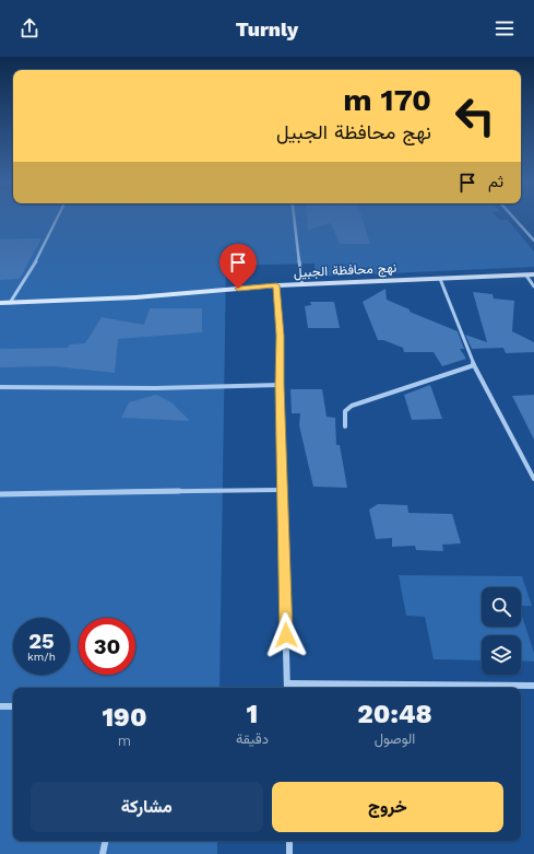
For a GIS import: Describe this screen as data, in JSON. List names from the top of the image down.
{
  "streets": {
    "street": ["نهج محافظة الجبيل"]
  },
  "page": {
    "header": "Turnly",
    "turn": ["170 m", "نهج محافظة الجبيل"],
    "then": "ثم",
    "speed": "25 km/h",
    "limit": "30",
    "eta": [
      "20:48",
      "الوصول",
      "1",
      "دقيقة",
      "190",
      "m"
    ],
    "buttons": ["خروج", "مشاركة"]
  }
}
